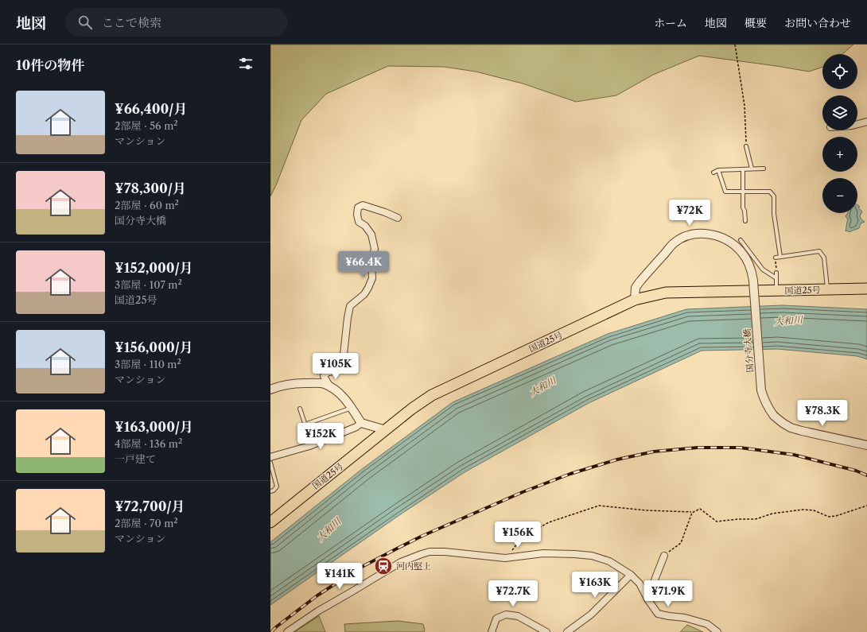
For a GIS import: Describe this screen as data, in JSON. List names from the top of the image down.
{
  "streets": {
    "highway": ["国道25号"],
    "street": ["国分寺大橋"]
  },
  "crossings": [
    ["国道25号", "国分寺大橋"]
  ],
  "water": ["大和川"],
  "places": {
    "station": ["河内堅上"]
  },
  "page": {
    "header": "地図",
    "search": "ここで検索",
    "nav": [
      "ホーム",
      "地図",
      "概要",
      "お問い合わせ"
    ],
    "heading": "10件の物件",
    "map_buttons": ["+", "−"],
    "list": [
      {
        "name": "¥66,400/月",
        "note": "2部屋 · 56 m² · マンション"
      },
      {
        "name": "¥78,300/月",
        "note": "2部屋 · 60 m² · 国分寺大橋"
      },
      {
        "name": "¥152,000/月",
        "note": "3部屋 · 107 m² · 国道25号"
      },
      {
        "name": "¥156,000/月",
        "note": "3部屋 · 110 m² · マンション"
      },
      {
        "name": "¥163,000/月",
        "note": "4部屋 · 136 m² · 一戸建て"
      },
      {
        "name": "¥72,700/月",
        "note": "2部屋 · 70 m² · マンション"
      }
    ],
    "price": [
      "¥72K",
      "¥66.4K",
      "¥105K",
      "¥78.3K",
      "¥152K",
      "¥156K",
      "¥141K",
      "¥163K",
      "¥72.7K",
      "¥71.9K"
    ]
  }
}
